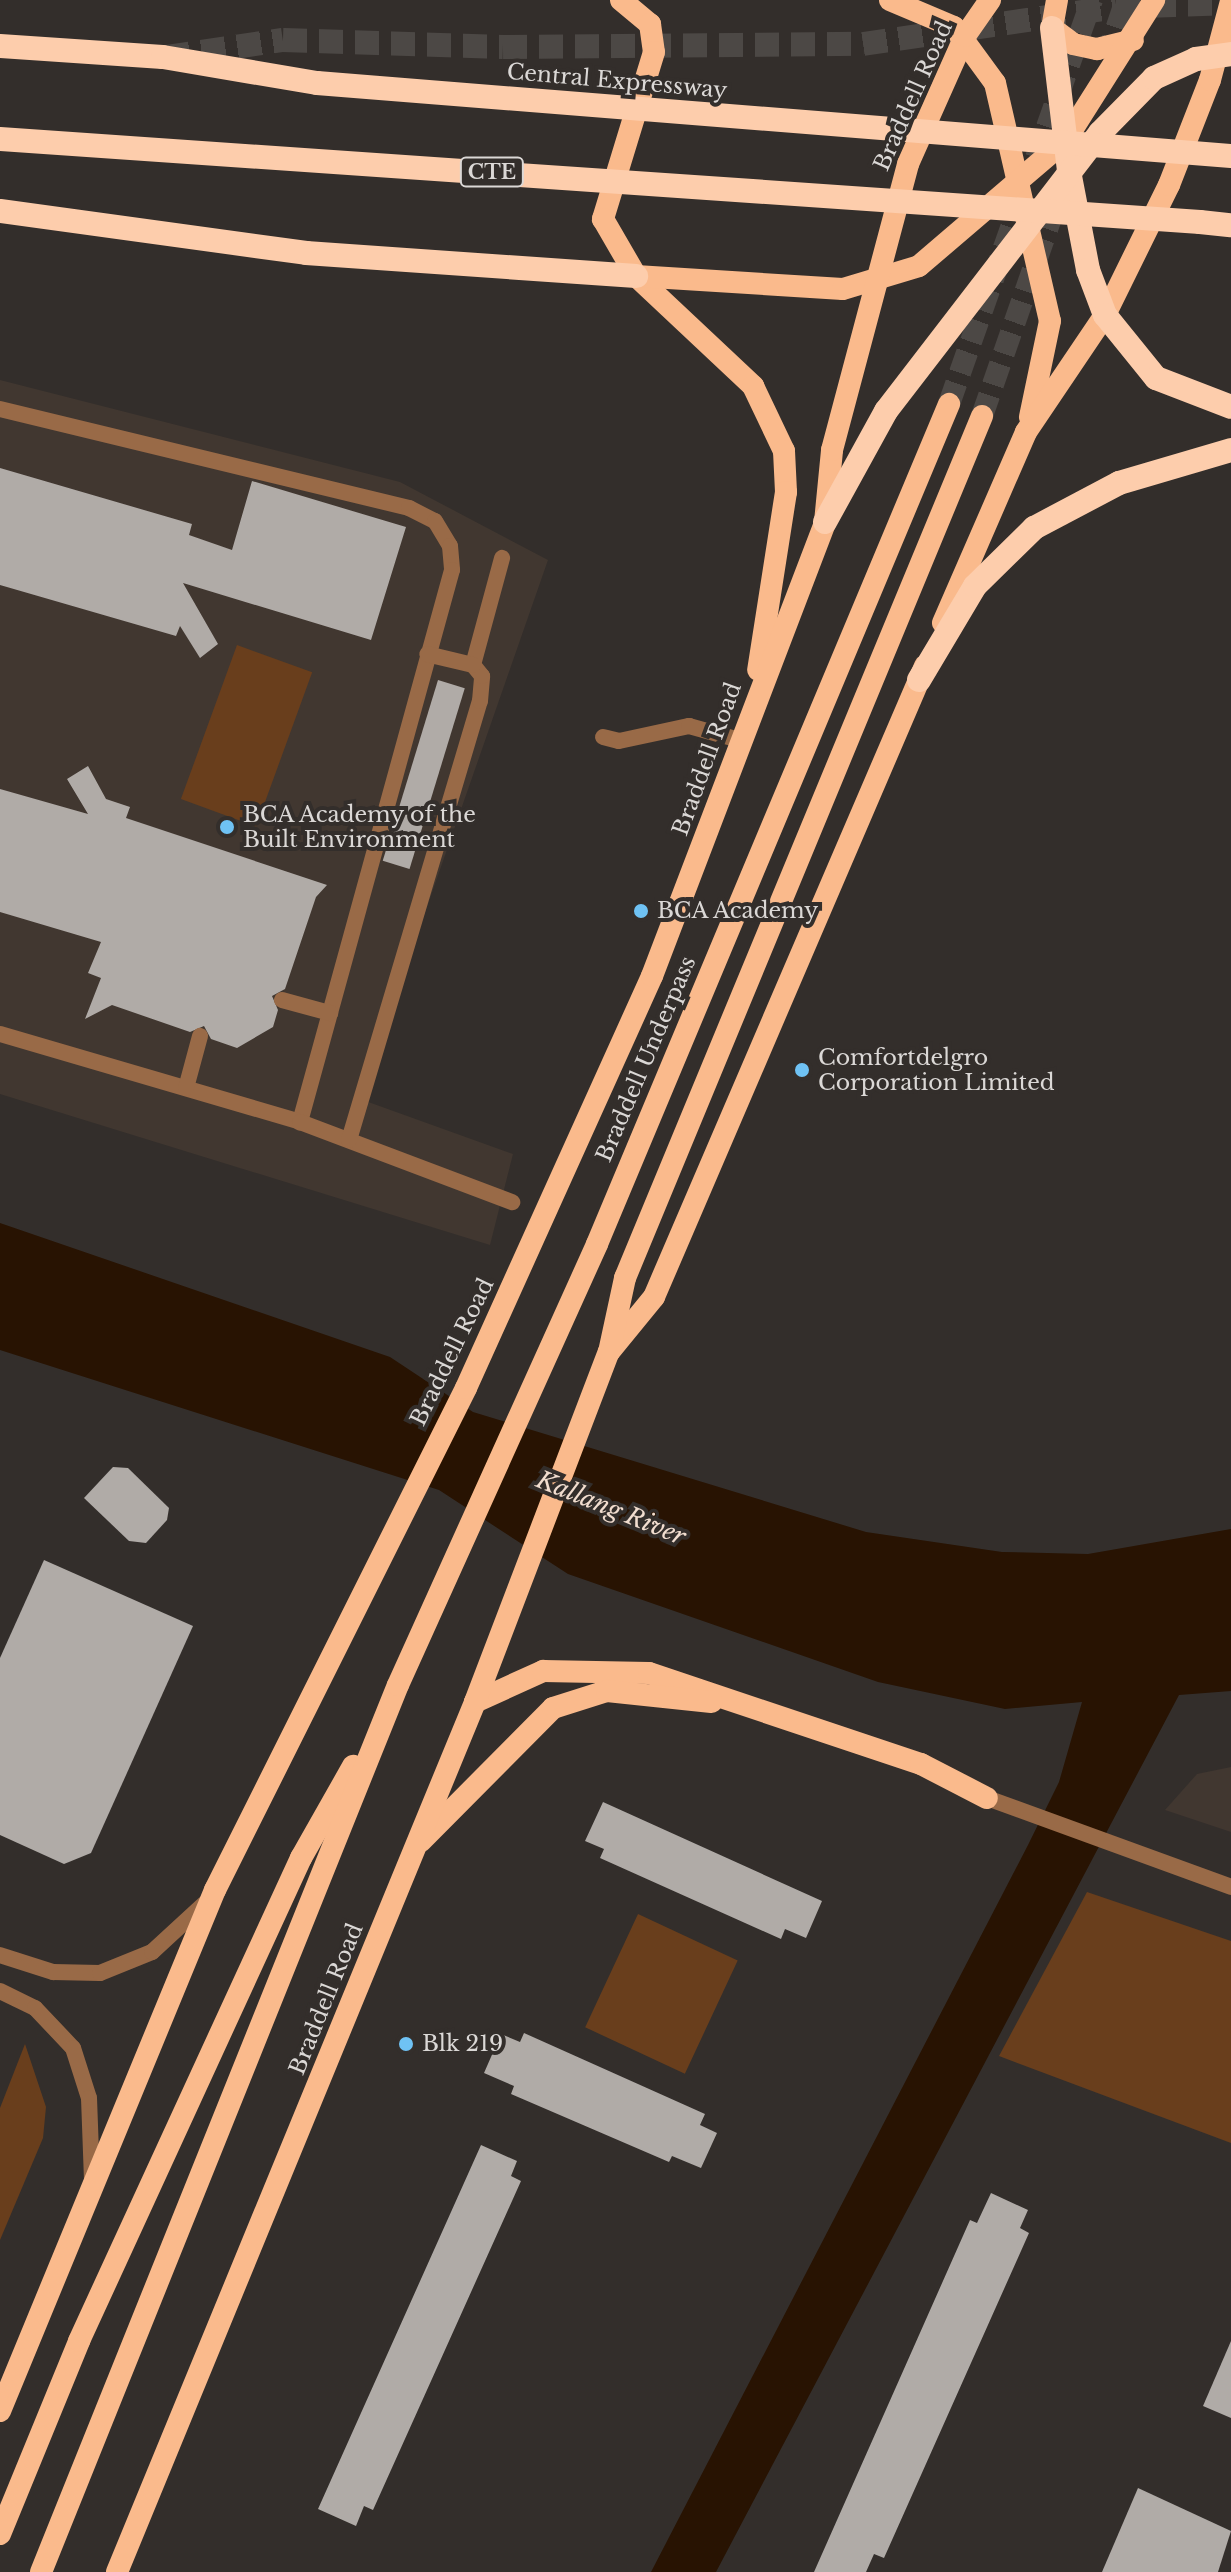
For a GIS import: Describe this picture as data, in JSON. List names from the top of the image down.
{
  "streets": {
    "highway": [
      "Central Expressway",
      "Braddell Road",
      "CTE",
      "Braddell Underpass"
    ]
  },
  "water": ["Kallang River"],
  "places": [
    "BCA Academy of the Built Environment",
    "BCA Academy",
    "Comfortdelgro Corporation Limited",
    "Blk 219"
  ]
}
